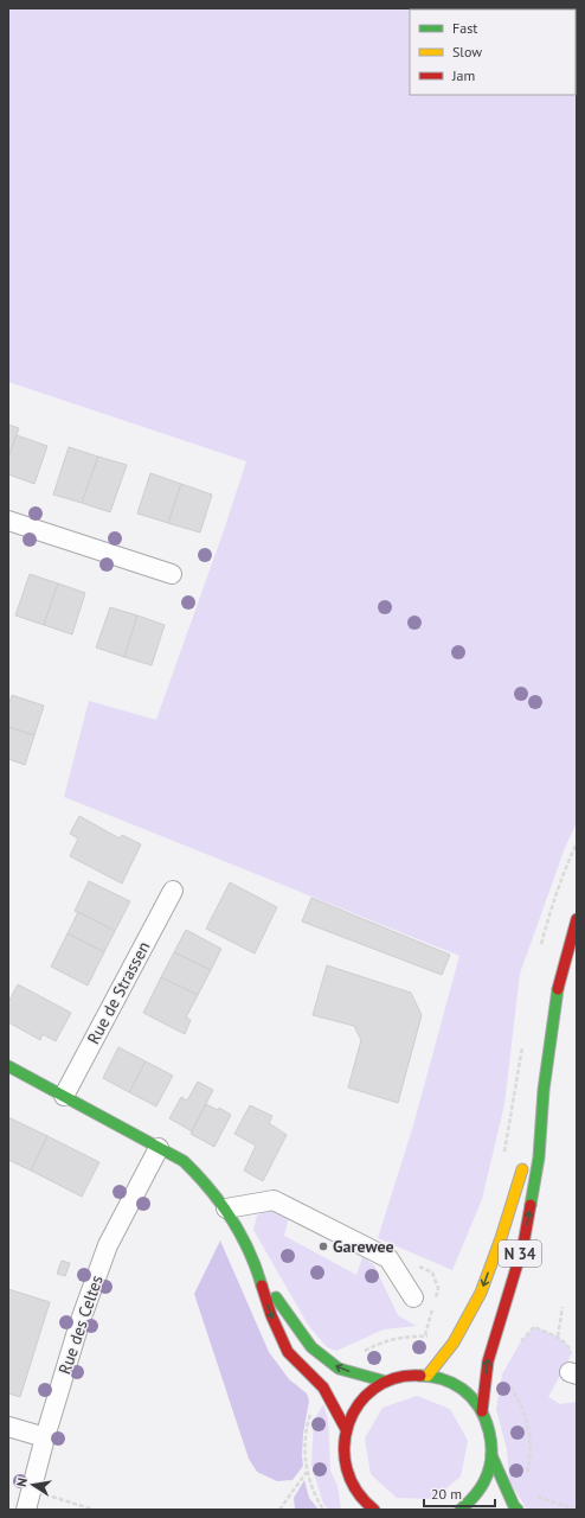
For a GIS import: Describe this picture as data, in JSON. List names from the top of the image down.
{
  "streets": {
    "main road": ["N 34"],
    "street": ["Rue de Strassen", "Rue des Celtes"]
  },
  "places": ["Garewee"],
  "legend": ["Fast", "Slow", "Jam"],
  "scale_bar": "20 m",
  "north": "left"
}
